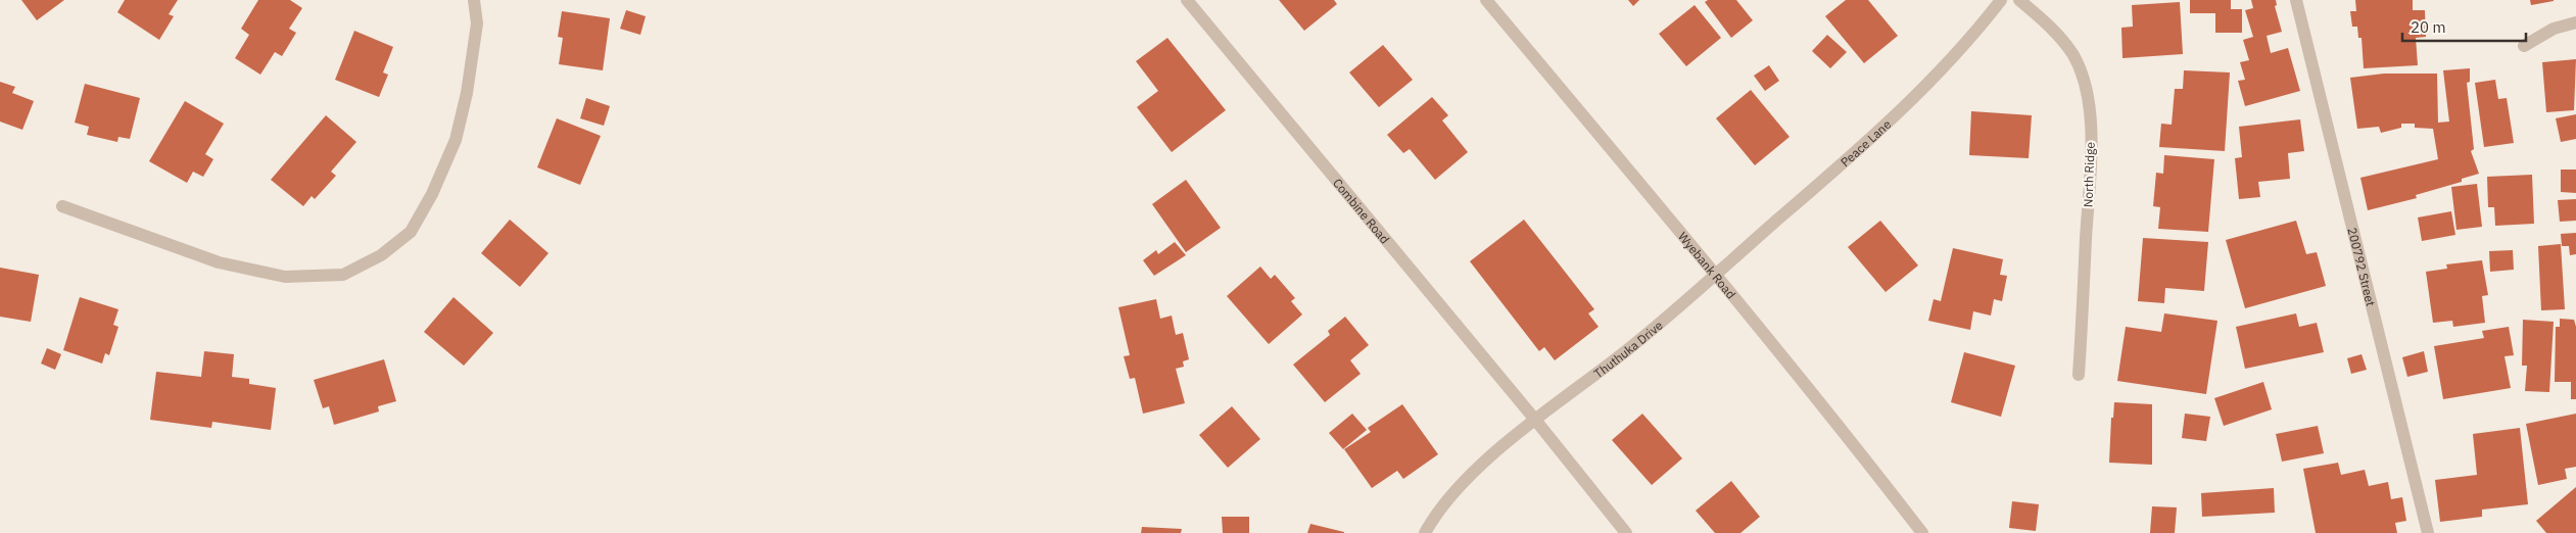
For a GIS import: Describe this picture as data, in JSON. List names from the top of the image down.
{
  "streets": {
    "street": [
      "Peace Lane",
      "North Ridge",
      "Combine Road",
      "Wyebank Road",
      "200792 Street",
      "Thuthuka Drive"
    ]
  },
  "crossings": [
    ["Peace Lane", "Wyebank Road"],
    ["Peace Lane", "Thuthuka Drive"],
    ["Combine Road", "Thuthuka Drive"],
    ["Wyebank Road", "Thuthuka Drive"]
  ],
  "scale_bar": "20 m"
}
